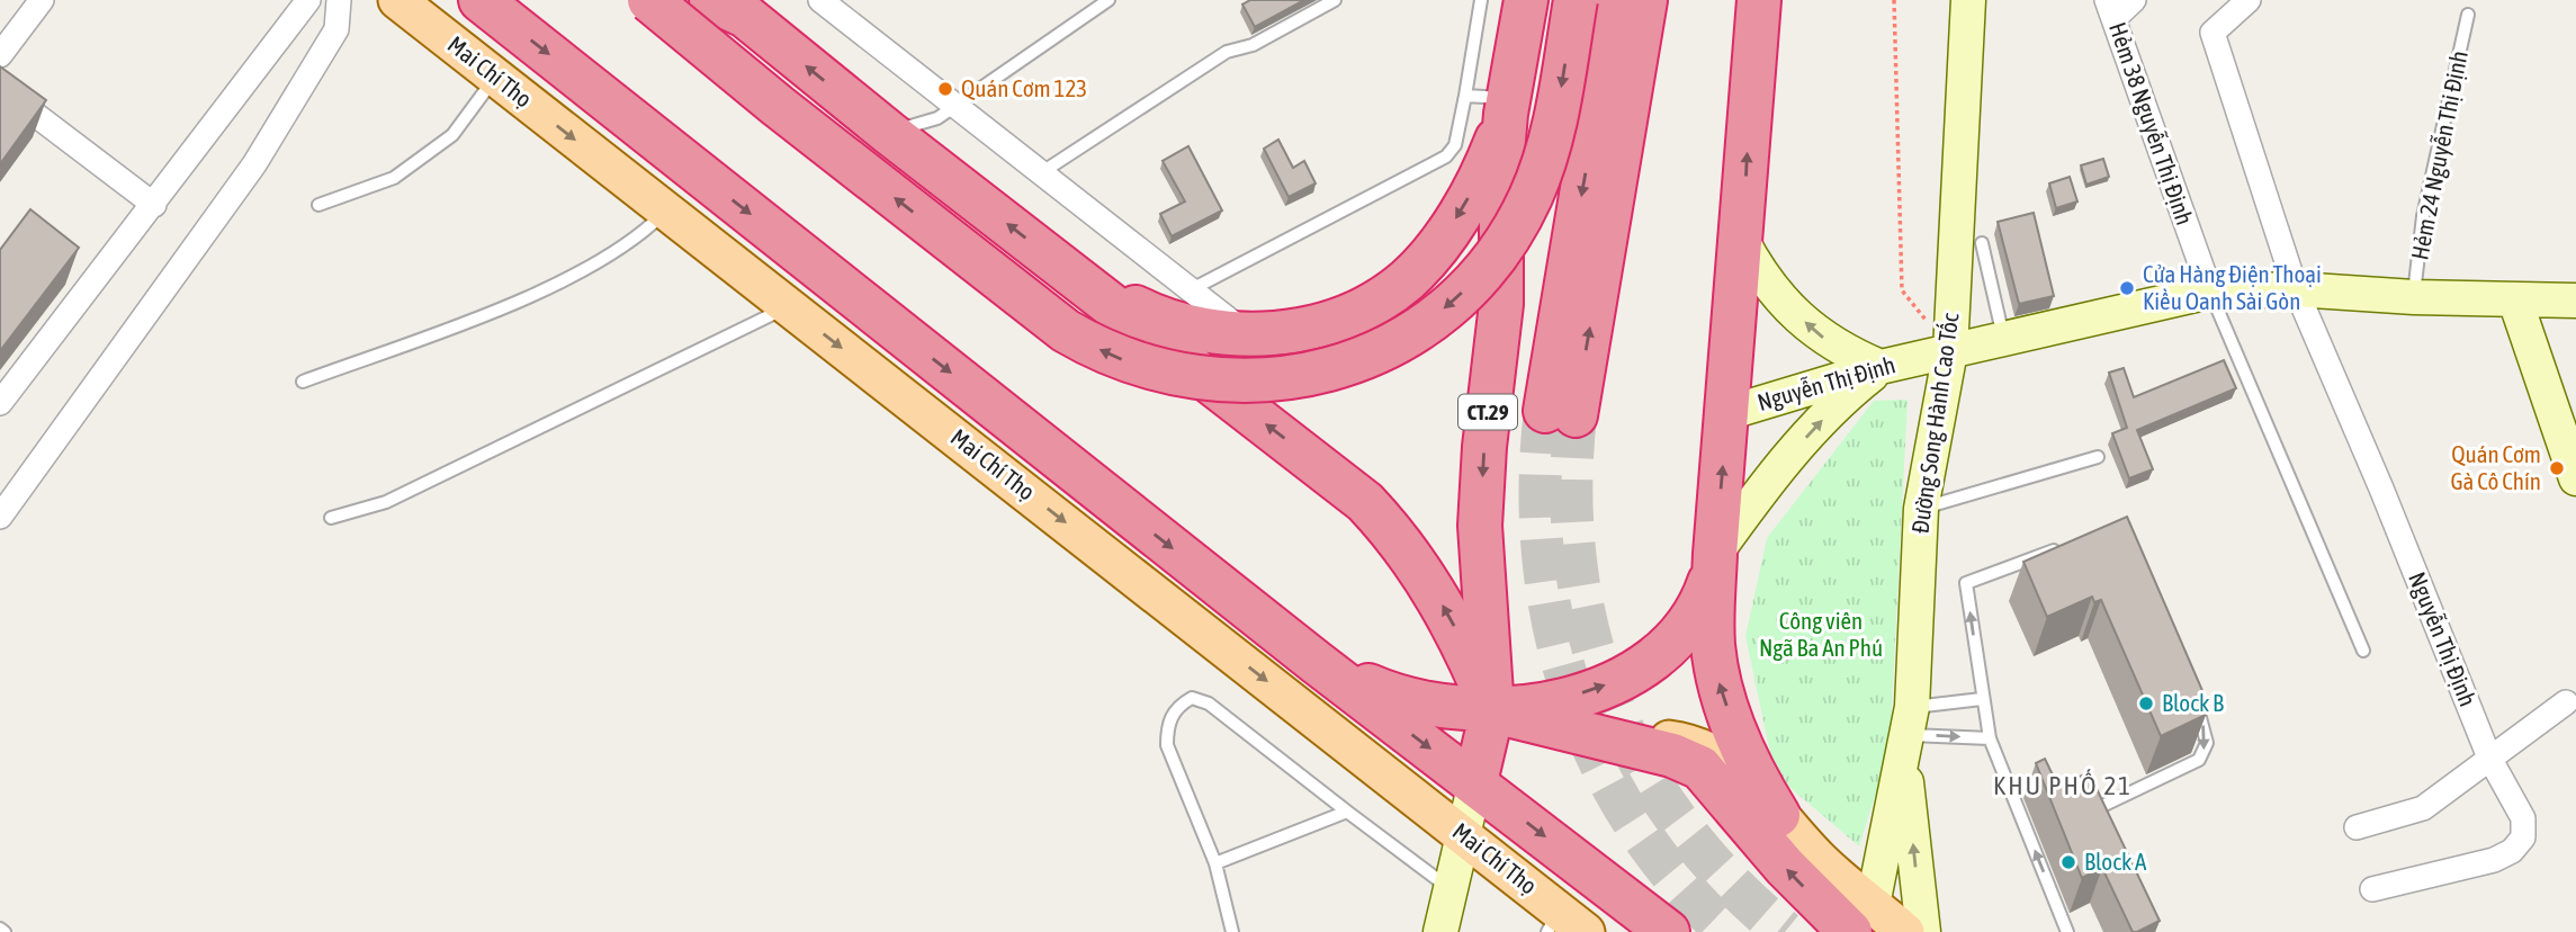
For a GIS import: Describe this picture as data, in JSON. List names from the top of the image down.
{
  "streets": {
    "highway": ["Mai Chí Thọ", "CT.29"],
    "main road": ["Nguyễn Thị Định", "Đường Song Hành Cao Tốc"],
    "street": ["Hẻm 38 Nguyễn Thị Định"],
    "lane": ["Hẻm 24 Nguyễn Thị Định"]
  },
  "crossings": [
    ["Hẻm 38 Nguyễn Thị Định", "Nguyễn Thị Định"],
    ["Hẻm 24 Nguyễn Thị Định", "Nguyễn Thị Định"],
    ["Nguyễn Thị Định", "Đường Song Hành Cao Tốc"]
  ],
  "one_way": ["Mai Chí Thọ"],
  "districts": ["KHU PHỐ 21"],
  "parks": ["Công viên Ngã Ba An Phú"],
  "places": [
    "Quán Cơm 123",
    "Cửa Hàng Điện Thoại Kiều Oanh Sài Gòn",
    "Quán Cơm Gà Cô Chín",
    "Block B",
    "Block A"
  ]
}
